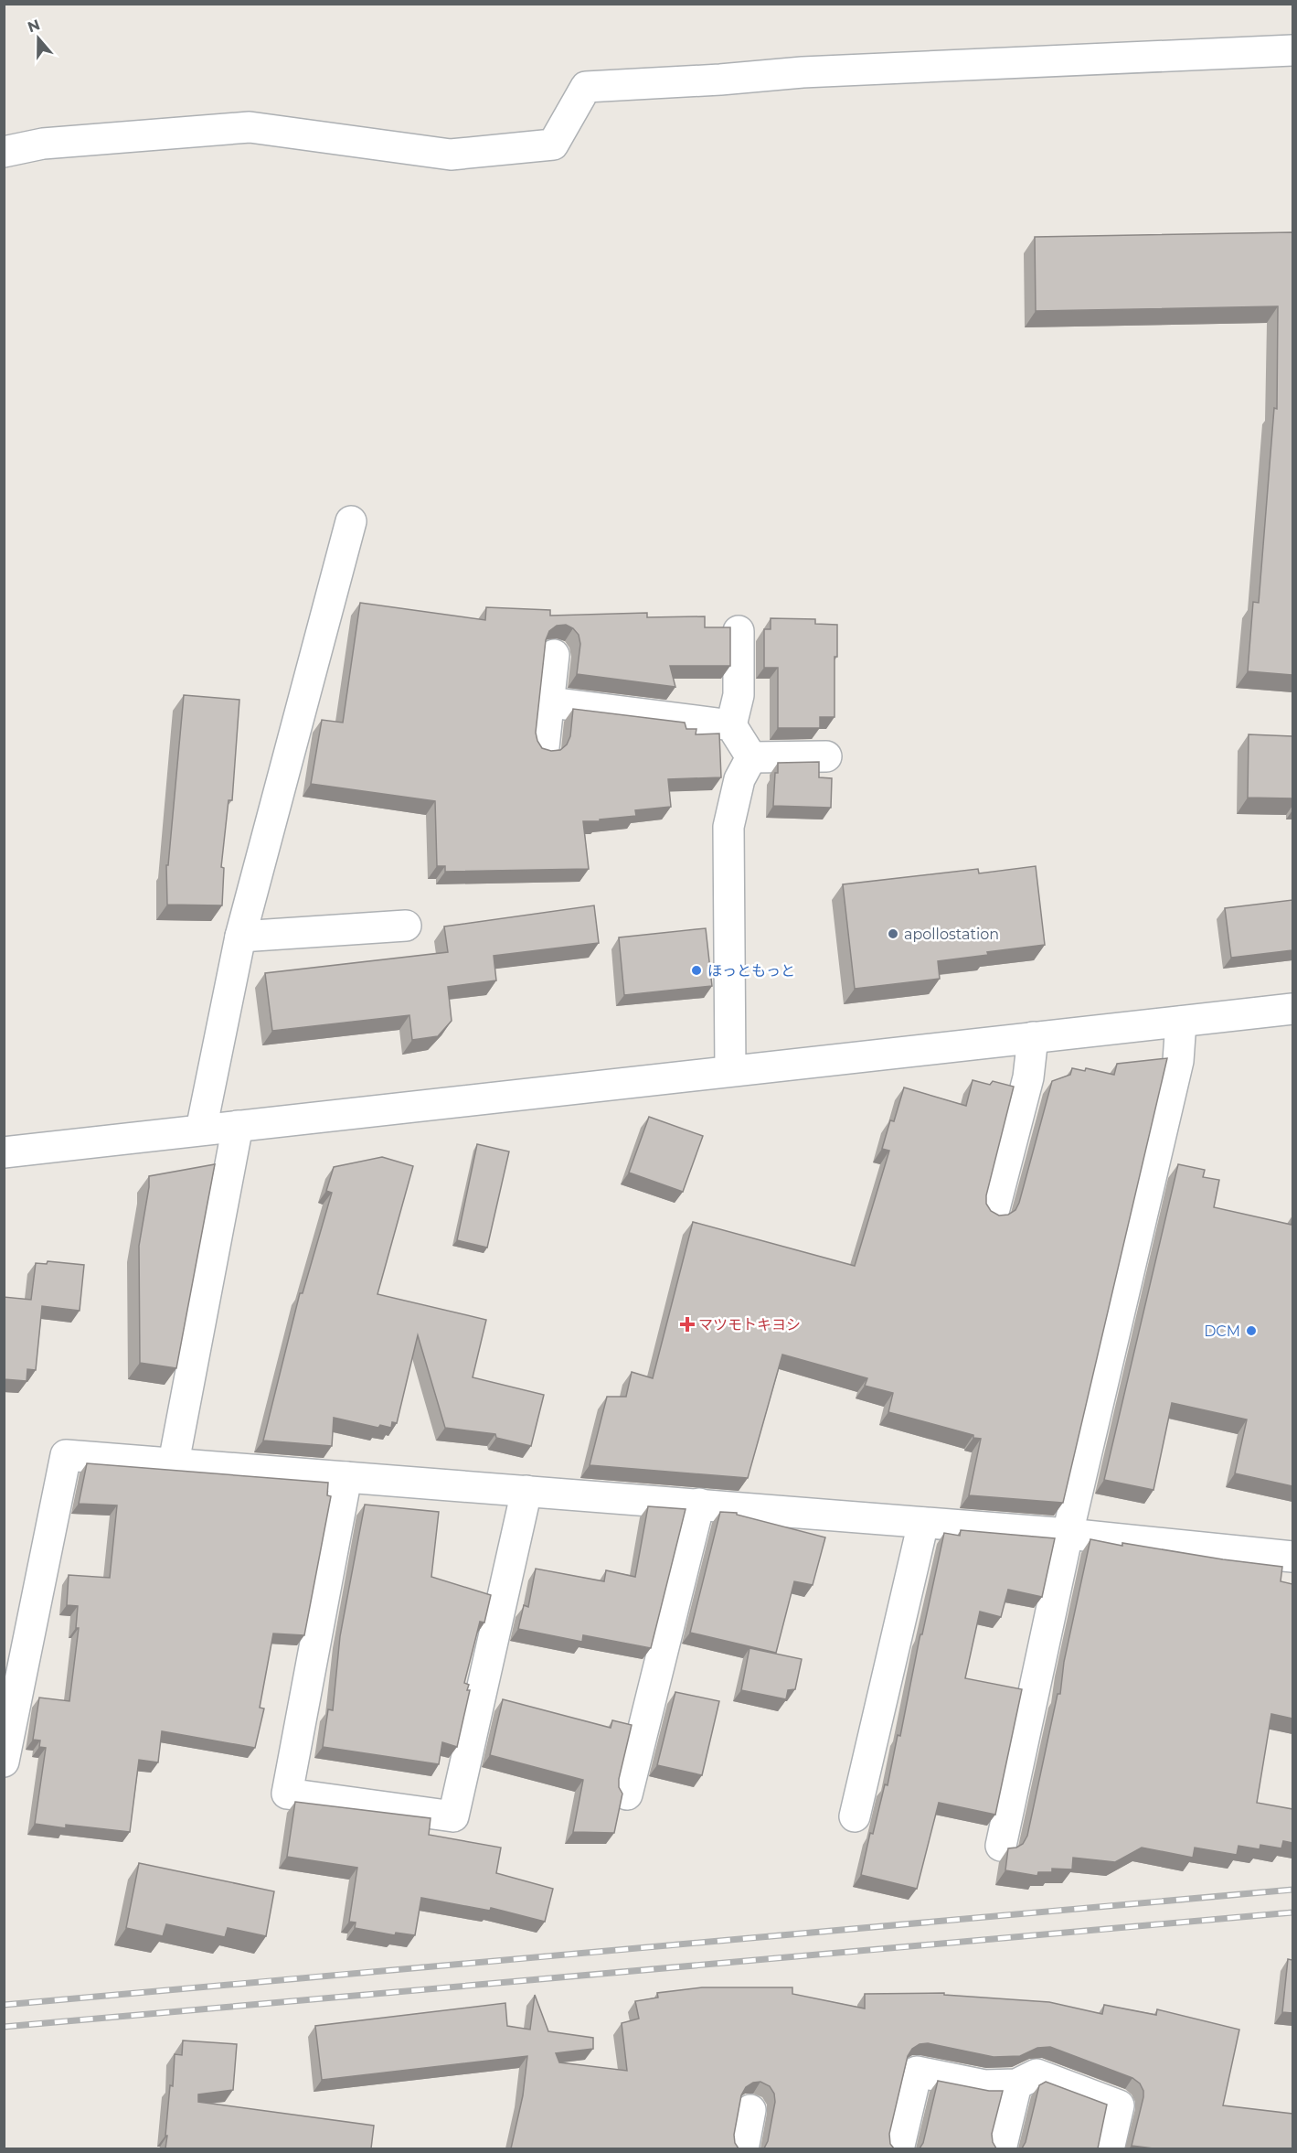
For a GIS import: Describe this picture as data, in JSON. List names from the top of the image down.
{
  "places": {
    "other": ["apollostation", "ほっともっと", "DCM"],
    "health": ["マツモトキヨシ"]
  },
  "north": "top"
}
